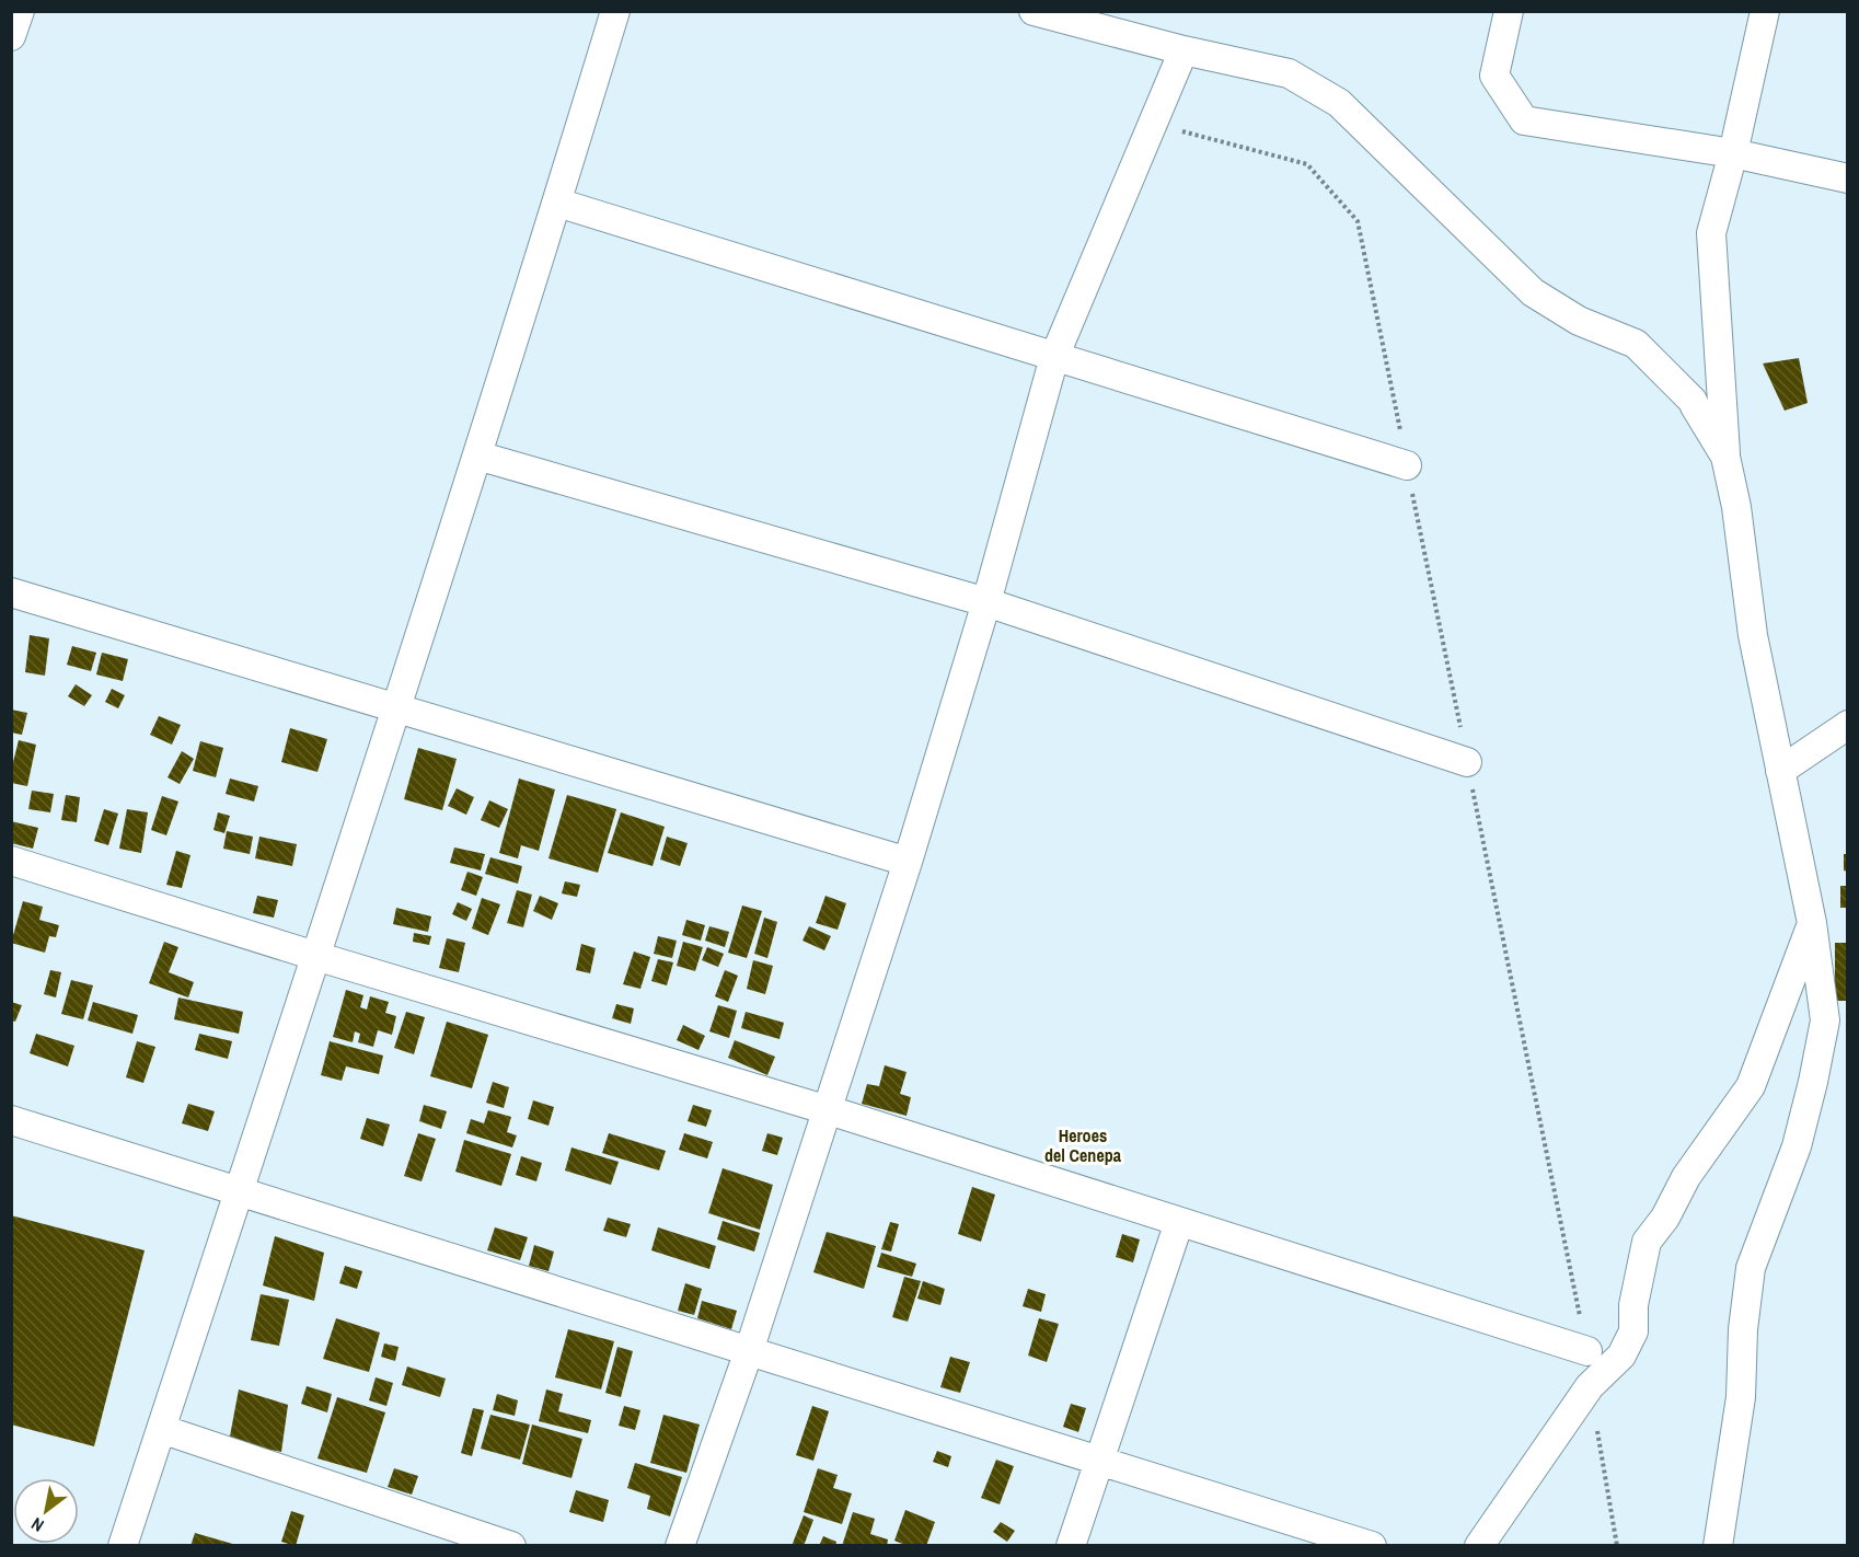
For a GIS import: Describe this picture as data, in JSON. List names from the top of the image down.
{
  "districts": ["Heroes del Cenepa"],
  "north": "bottom left"
}
